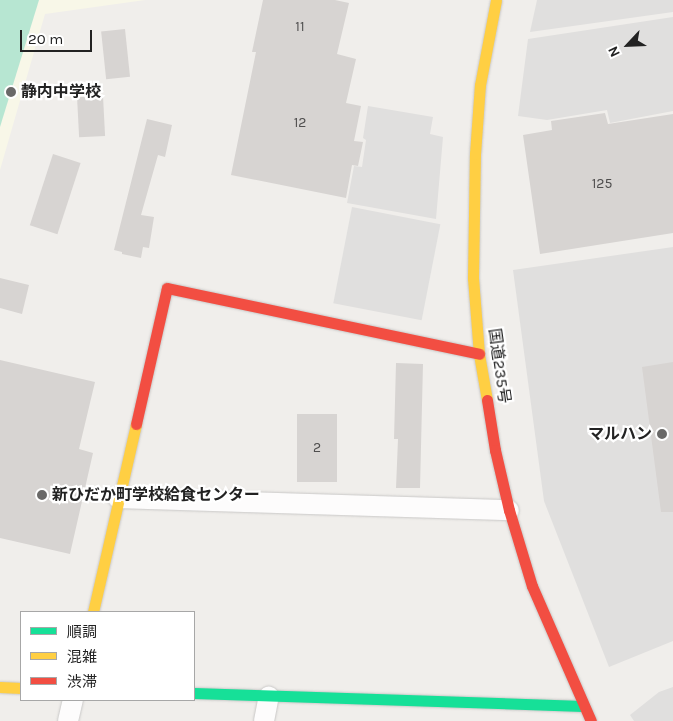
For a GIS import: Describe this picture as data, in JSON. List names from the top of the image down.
{
  "streets": {
    "main road": ["国道235号"]
  },
  "places": ["静内中学校", "マルハン", "新ひだか町学校給食センター"],
  "house_numbers": [
    "11",
    "12",
    "125",
    "2"
  ],
  "legend": ["順調", "混雑", "渋滞"],
  "scale_bar": "20 m",
  "north": "bottom left"
}
